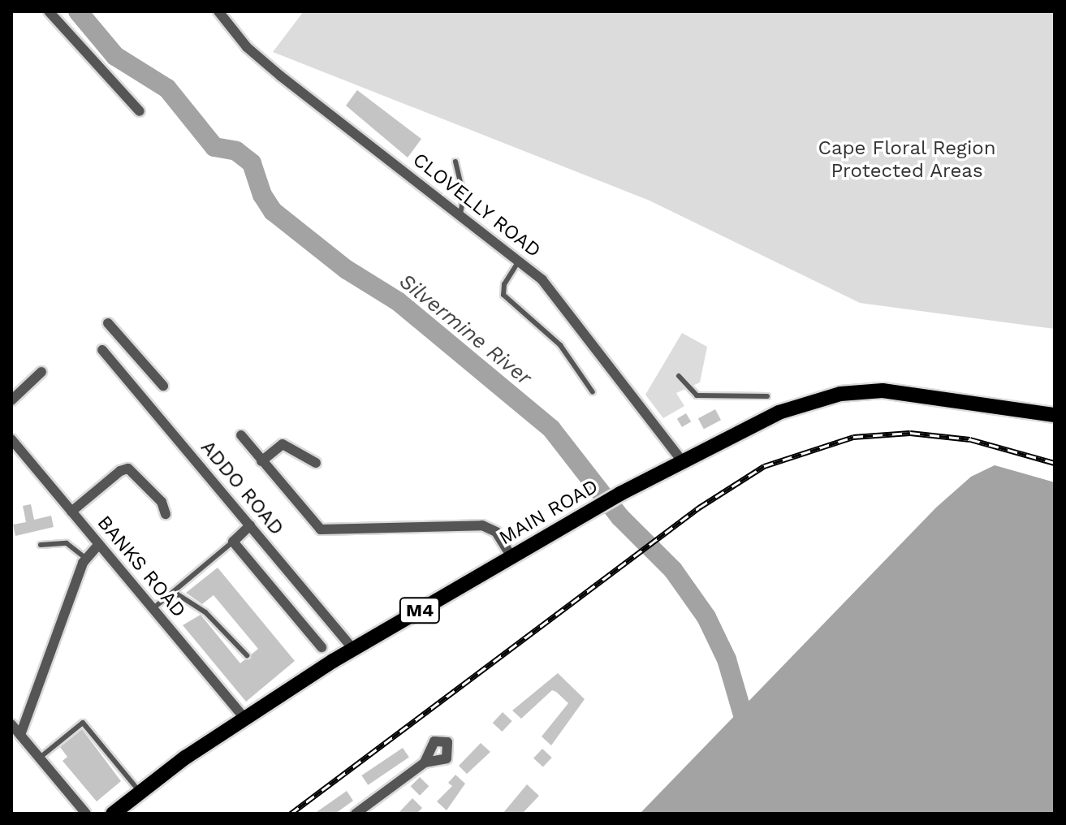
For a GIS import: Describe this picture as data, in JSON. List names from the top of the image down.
{
  "streets": {
    "main road": ["MAIN ROAD", "M4"],
    "street": ["CLOVELLY ROAD", "ADDO ROAD", "BANKS ROAD"]
  },
  "crossings": [
    ["CLOVELLY ROAD", "MAIN ROAD"],
    ["ADDO ROAD", "MAIN ROAD"],
    ["MAIN ROAD", "BANKS ROAD"]
  ],
  "water": ["Silvermine River"],
  "parks": ["Cape Floral Region Protected Areas"]
}
